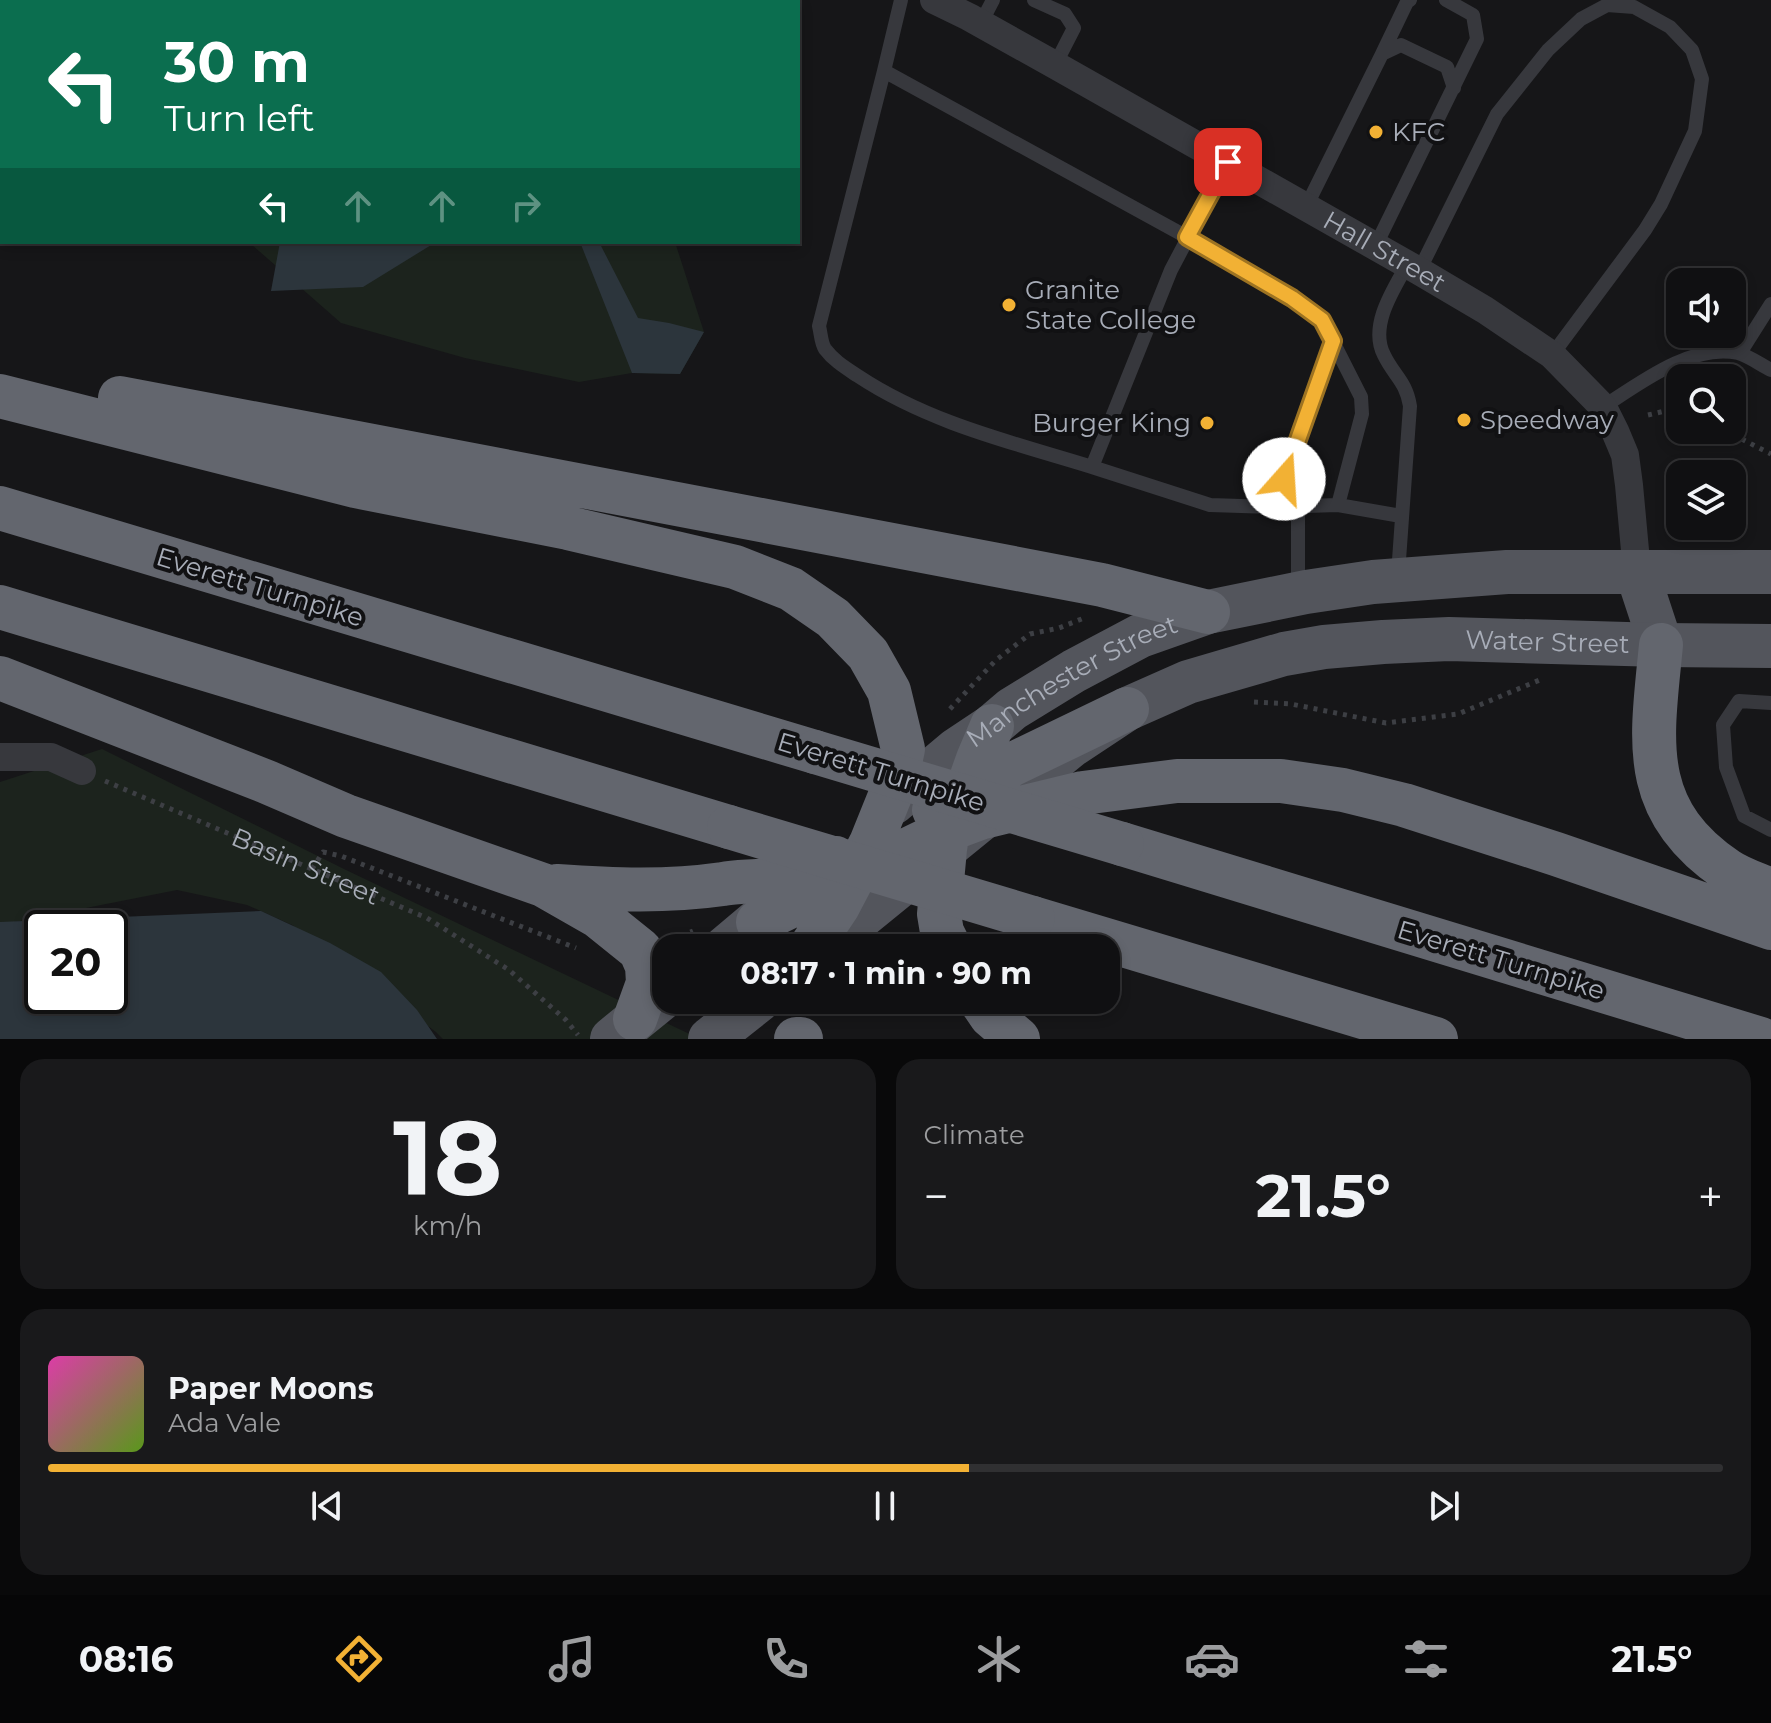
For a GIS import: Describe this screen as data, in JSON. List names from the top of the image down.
{
  "streets": {
    "highway": ["Everett Turnpike"],
    "main road": ["Hall Street", "Water Street", "Manchester Street"],
    "path": ["Basin Street"]
  },
  "crossings": [
    ["Hall Street", "Water Street"],
    ["Water Street", "Manchester Street"]
  ],
  "places": [
    "KFC",
    "Granite State College",
    "Speedway",
    "Burger King"
  ],
  "page": {
    "turn": ["30 m", "Turn left"],
    "limit": "20",
    "trip": "08:17 · 1 min · 90 m",
    "tile": [
      ["18", "km/h"],
      "Climate"
    ],
    "heat": ["−", "21.5°", "+"],
    "song": ["Paper Moons", "Ada Vale"],
    "tabs": ["08:16", "21.5°"]
  }
}
